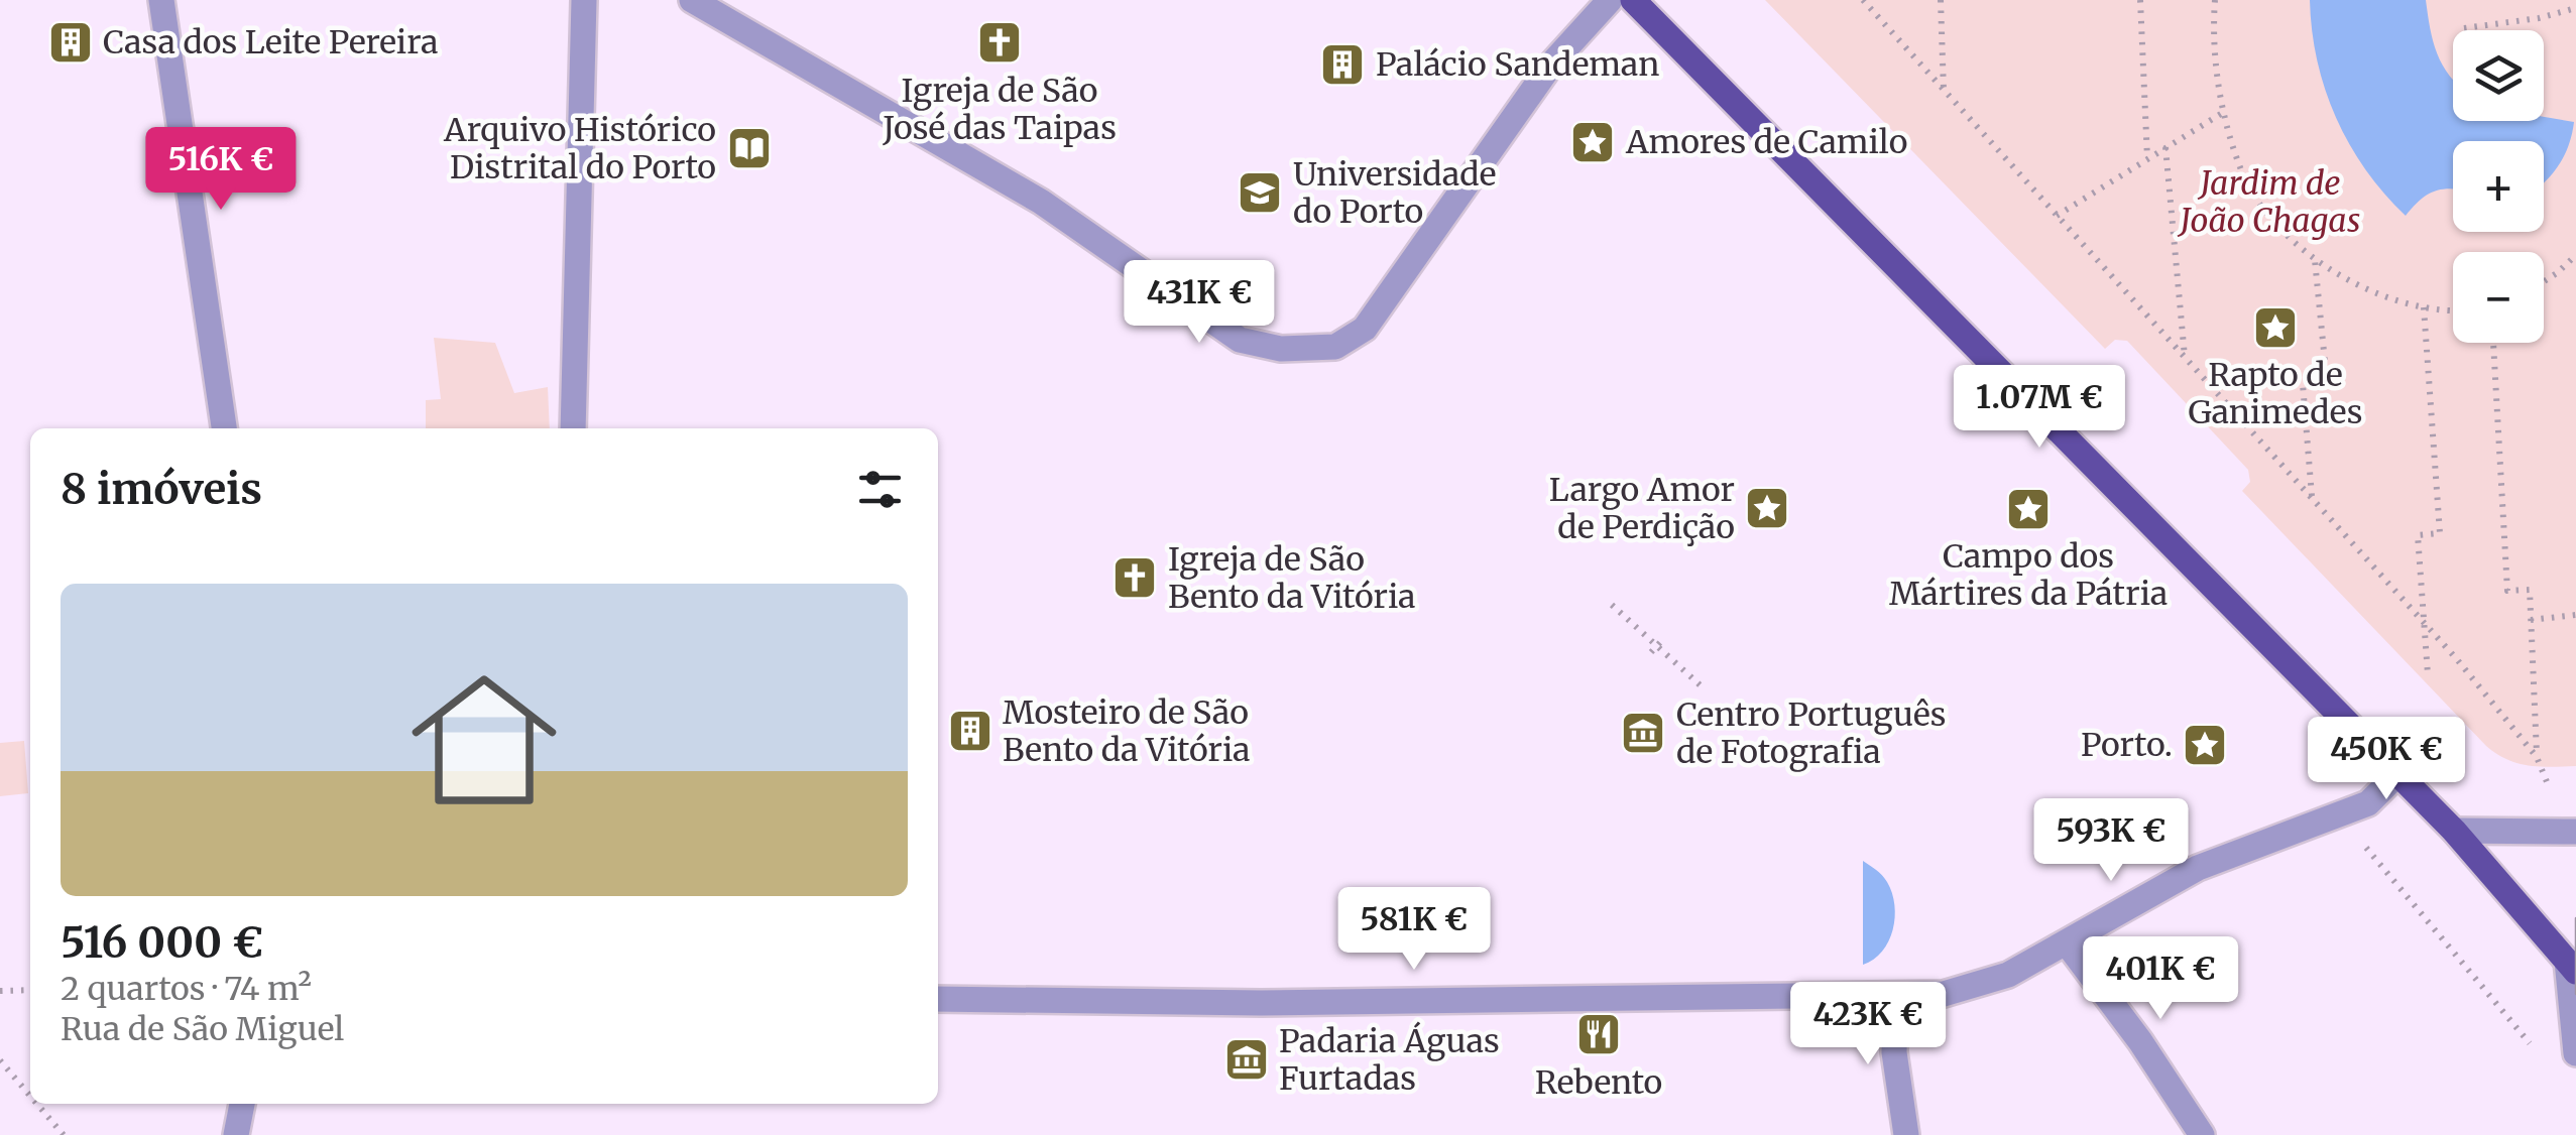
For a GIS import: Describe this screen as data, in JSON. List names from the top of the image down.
{
  "parks": ["Jardim de João Chagas"],
  "places": {
    "building": ["Casa dos Leite Pereira", "Palácio Sandeman", "Mosteiro de São Bento da Vitória"],
    "church": ["Igreja de São José das Taipas", "Igreja de São Bento da Vitória"],
    "place": [
      "Amores de Camilo",
      "Rapto de Ganimedes",
      "Largo Amor de Perdição",
      "Campo dos Mártires da Pátria",
      "Porto."
    ],
    "library": ["Arquivo Histórico Distrital do Porto"],
    "school or university": ["Universidade do Porto"],
    "museum": ["Centro Português de Fotografia", "Padaria Águas Furtadas"],
    "restaurant": ["Rebento"]
  },
  "page": {
    "map_buttons": ["+", "−"],
    "price": [
      "516K €",
      "431K €",
      "1.07M €",
      "450K €",
      "593K €",
      "581K €",
      "401K €",
      "423K €"
    ],
    "heading": "8 imóveis",
    "list": [
      {
        "name": "516 000 €",
        "note": "2 quartos · 74 m² · Rua de São Miguel"
      }
    ]
  }
}
